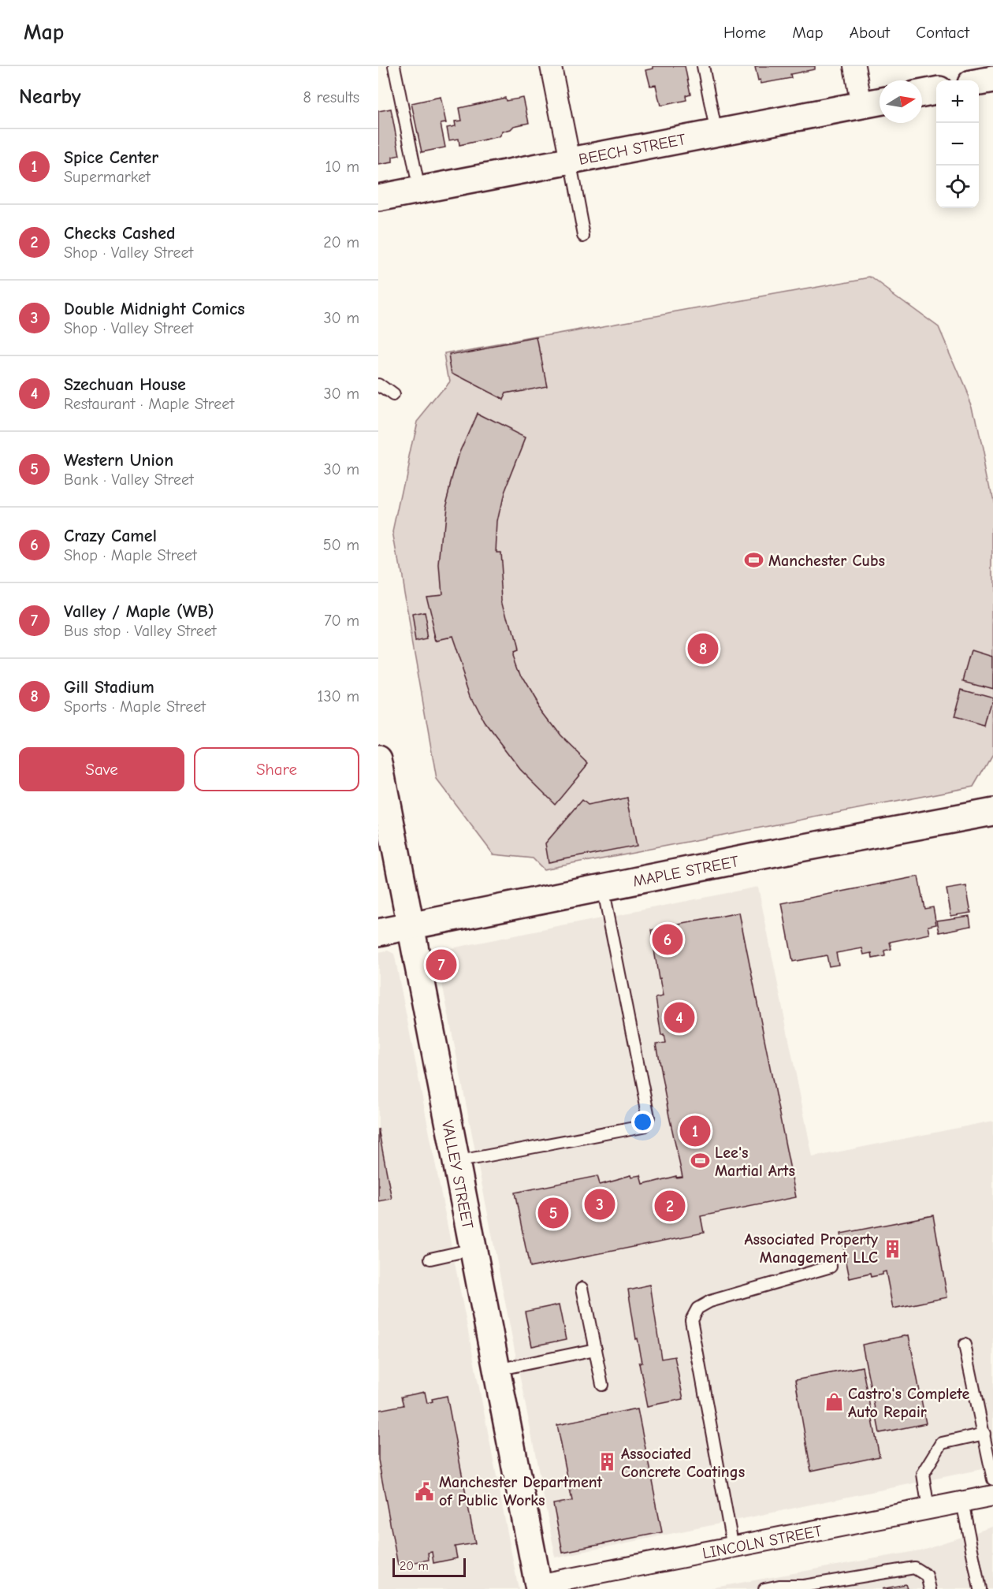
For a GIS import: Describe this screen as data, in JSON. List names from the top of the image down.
{
  "streets": {
    "main road": ["BEECH STREET", "MAPLE STREET", "VALLEY STREET"],
    "street": ["LINCOLN STREET"]
  },
  "crossings": [
    ["MAPLE STREET", "VALLEY STREET"],
    ["VALLEY STREET", "LINCOLN STREET"]
  ],
  "places": {
    "sports": ["Manchester Cubs", "Lee's Martial Arts"],
    "building": ["Associated Property Management LLC", "Associated Concrete Coatings"],
    "shop": ["Castro's Complete Auto Repair"],
    "public building": ["Manchester Department of Public Works"]
  },
  "scale_bar": "20 m",
  "north": "right",
  "page": {
    "header": "Map",
    "nav": [
      "Home",
      "Map",
      "About",
      "Contact"
    ],
    "heading": ["Nearby", "8 results"],
    "map_buttons": ["+", "−"],
    "list": [
      {
        "mark": "1",
        "name": "Spice Center",
        "note": "Supermarket",
        "value": "10 m"
      },
      {
        "mark": "2",
        "name": "Checks Cashed",
        "note": "Shop · Valley Street",
        "value": "20 m"
      },
      {
        "mark": "3",
        "name": "Double Midnight Comics",
        "note": "Shop · Valley Street",
        "value": "30 m"
      },
      {
        "mark": "4",
        "name": "Szechuan House",
        "note": "Restaurant · Maple Street",
        "value": "30 m"
      },
      {
        "mark": "5",
        "name": "Western Union",
        "note": "Bank · Valley Street",
        "value": "30 m"
      },
      {
        "mark": "6",
        "name": "Crazy Camel",
        "note": "Shop · Maple Street",
        "value": "50 m"
      },
      {
        "mark": "7",
        "name": "Valley / Maple (WB)",
        "note": "Bus stop · Valley Street",
        "value": "70 m"
      },
      {
        "mark": "8",
        "name": "Gill Stadium",
        "note": "Sports · Maple Street",
        "value": "130 m"
      }
    ],
    "pins": [
      "8",
      "6",
      "7",
      "4",
      "1",
      "3",
      "2",
      "5"
    ],
    "buttons": ["Save", "Share"],
    "scale": "20 m"
  }
}
